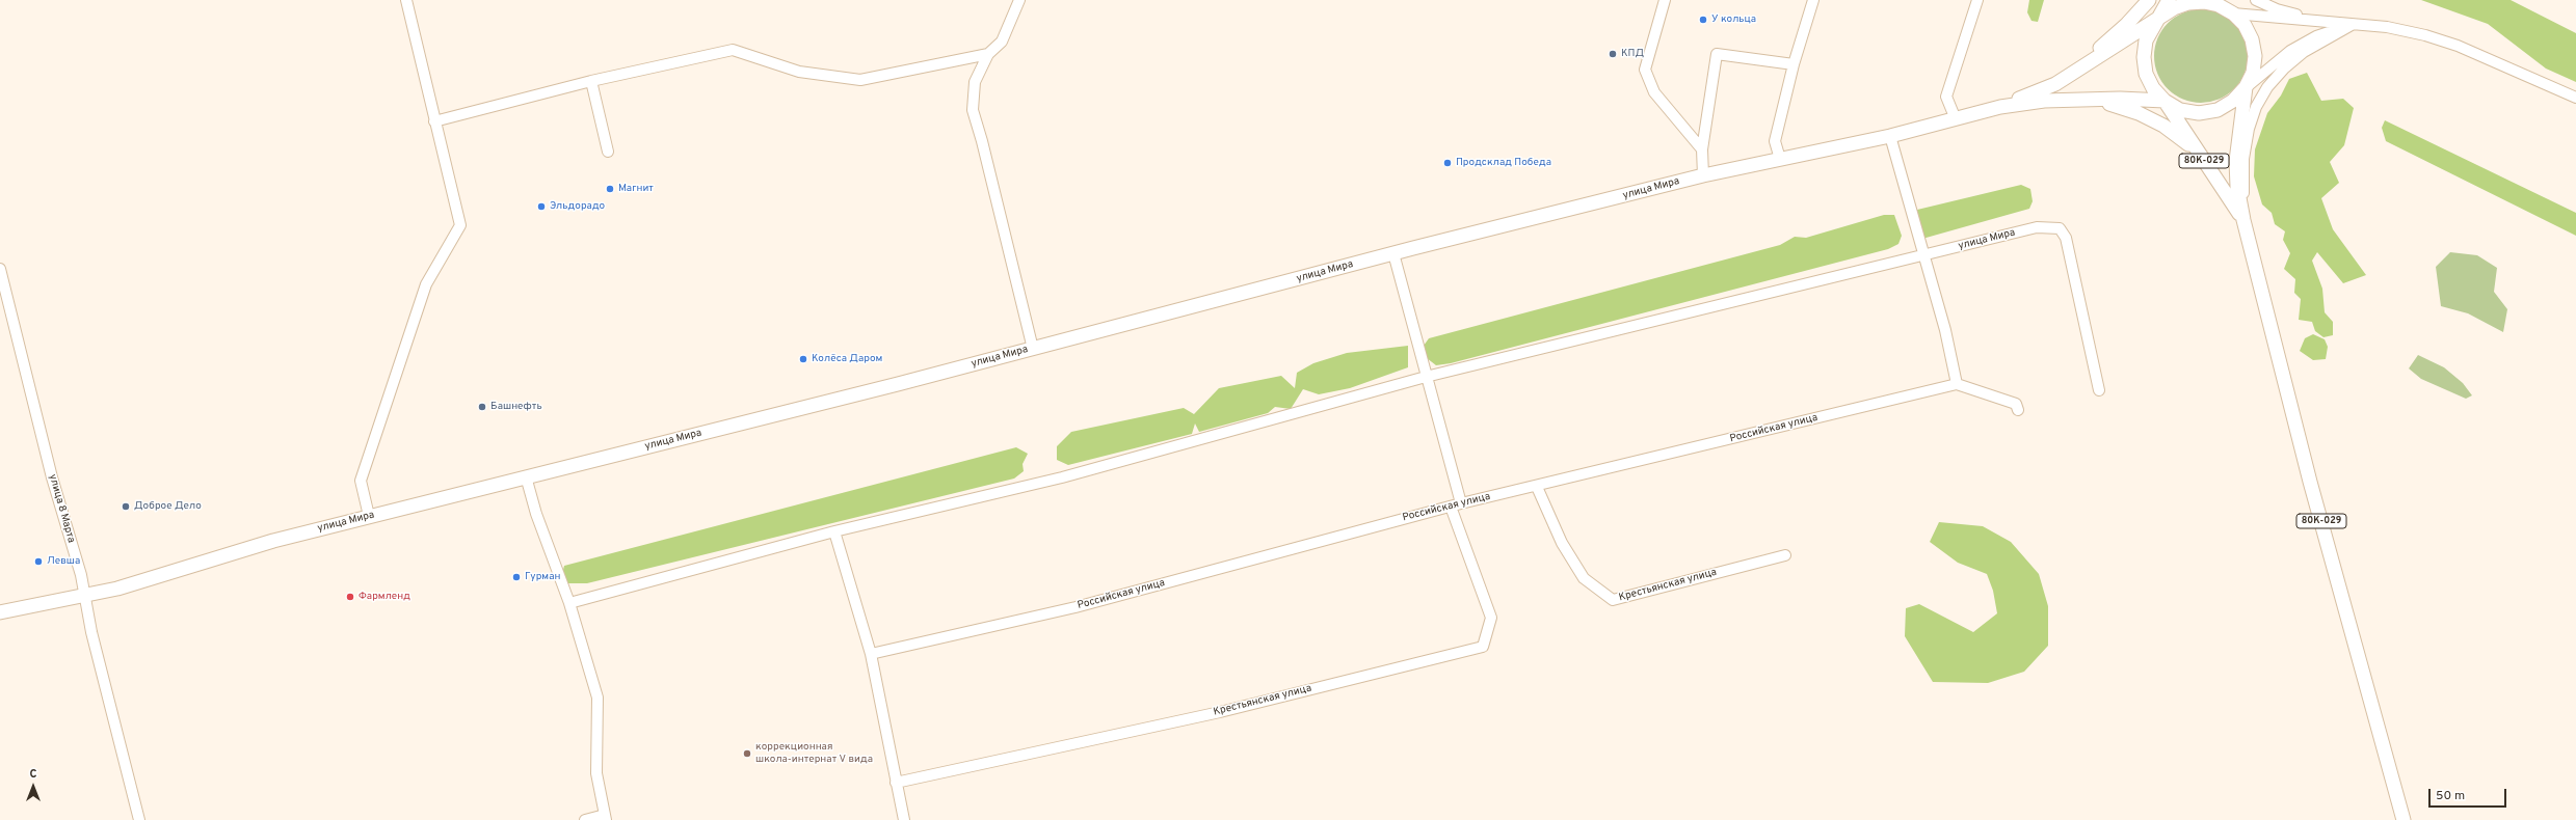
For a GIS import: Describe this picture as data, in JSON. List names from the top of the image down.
{
  "streets": {
    "main road": ["80К-029", "улица Мира"],
    "street": ["Российская улица", "улица 8 Марта", "Крестьянская улица"]
  },
  "crossings": [
    ["улица Мира", "улица 8 Марта"],
    ["Российская улица", "Крестьянская улица"]
  ],
  "places": [
    "У кольца",
    "КПД",
    "Продсклад Победа",
    "Магнит",
    "Эльдорадо",
    "Колёса Даром",
    "Башнефть",
    "Доброе Дело",
    "Левша",
    "Гурман",
    "Фармленд",
    "коррекционная школа-интернат V вида"
  ],
  "scale_bar": "50 m",
  "north": "top"
}
